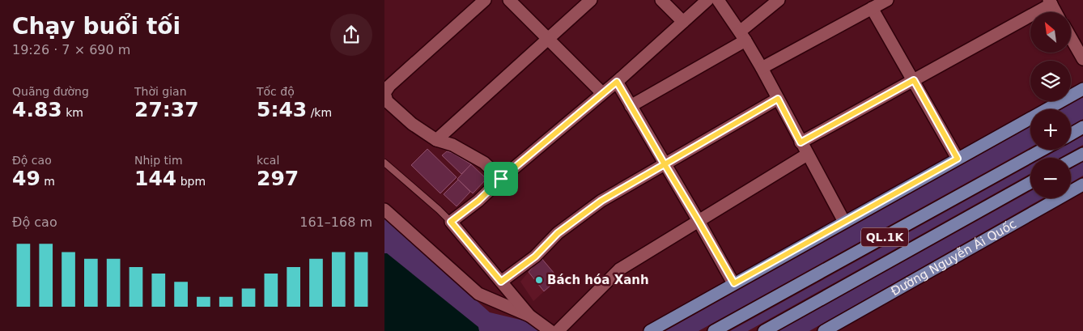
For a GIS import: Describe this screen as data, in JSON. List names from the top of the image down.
{
  "streets": {
    "main road": ["QL.1K", "Đường Nguyễn Ái Quốc"]
  },
  "places": ["Bách hóa Xanh"],
  "north": "top left",
  "page": {
    "heading": ["Chạy buổi tối", "19:26 · 7 × 690 m"],
    "map_buttons": ["+", "−"],
    "stats": [
      ["Quãng đường", "4.83 km"],
      ["Thời gian", "27:37"],
      ["Tốc độ", "5:43 /km"],
      ["Độ cao", "49 m"],
      ["Nhịp tim", "144 bpm"],
      ["kcal", "297"]
    ],
    "chart": ["Độ cao", "161–168 m"]
  }
}
